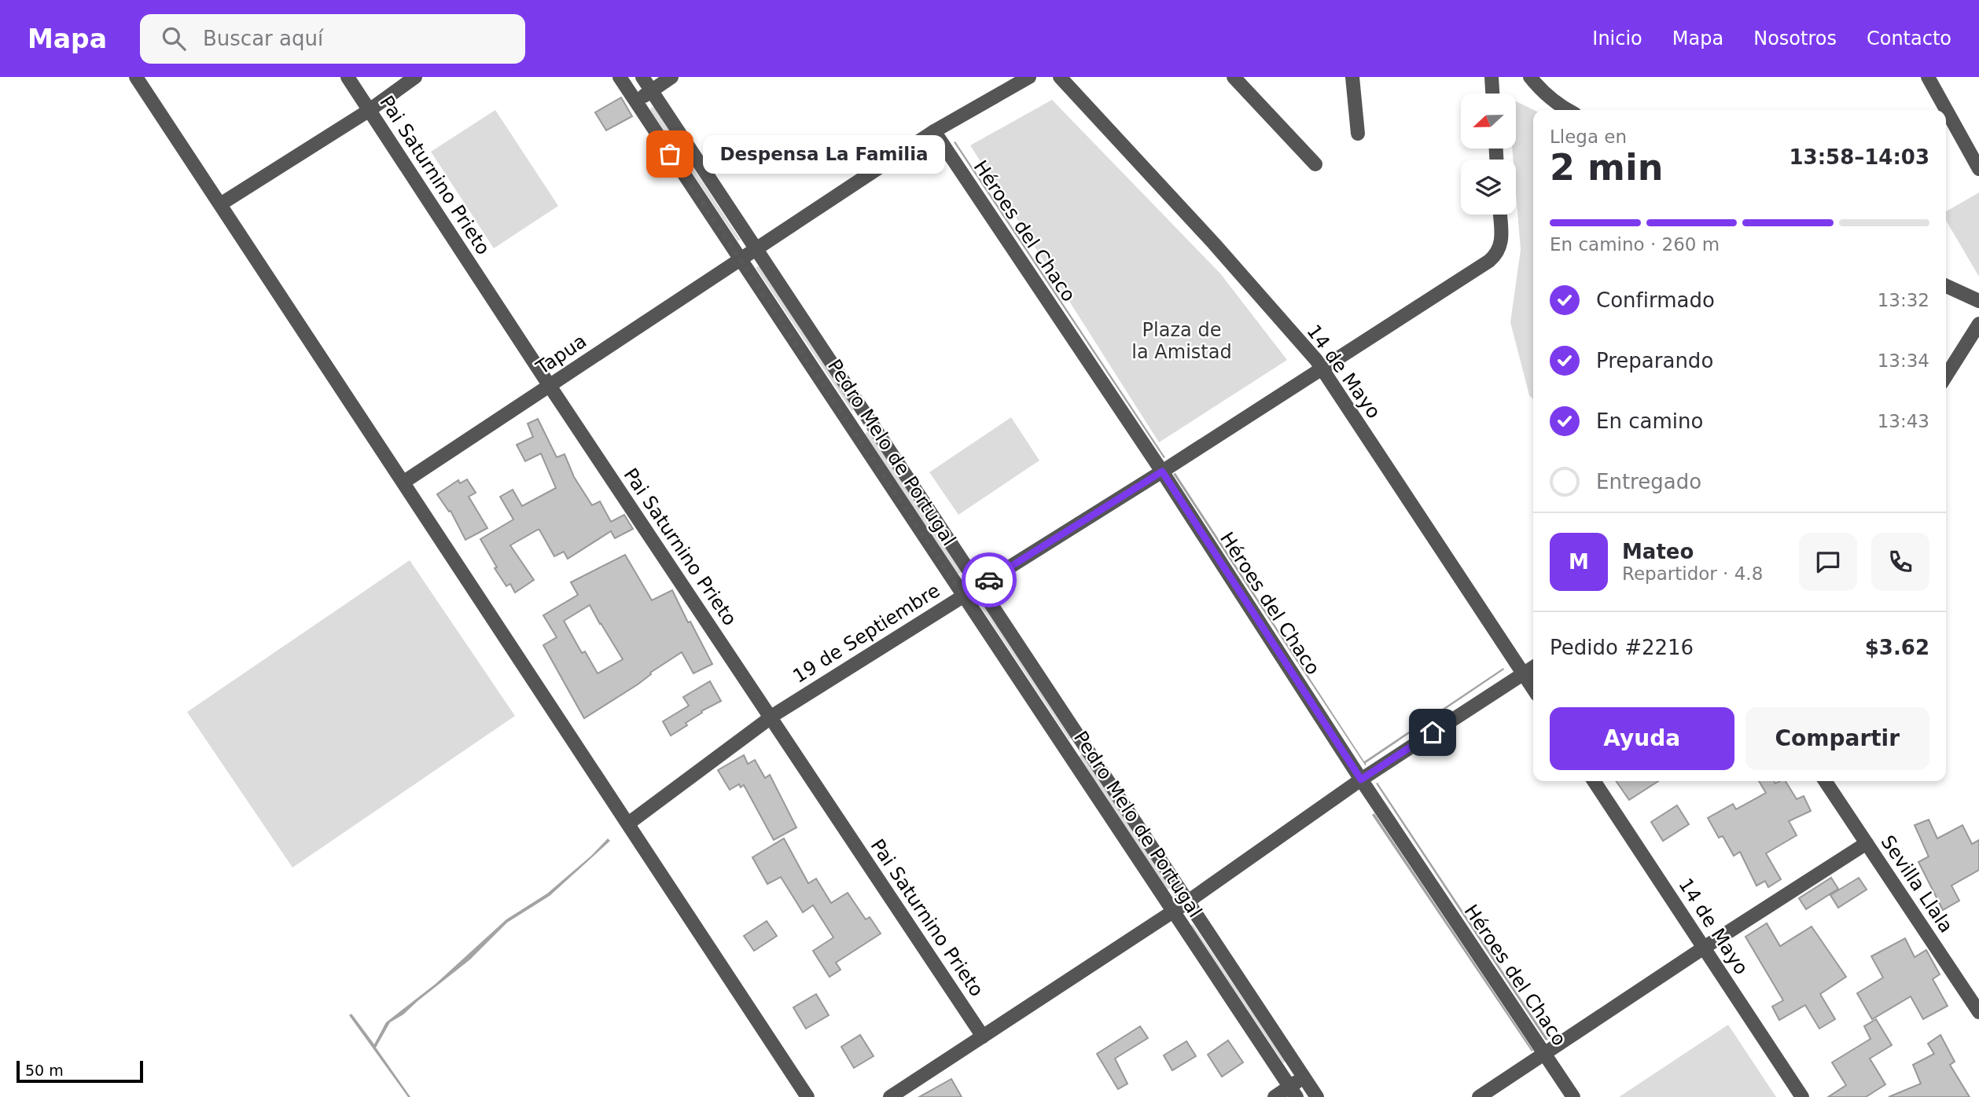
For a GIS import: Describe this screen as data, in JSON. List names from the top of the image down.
{
  "streets": {
    "street": [
      "Pai Saturnino Prieto",
      "Héroes del Chaco",
      "Tapua",
      "14 de Mayo",
      "Pedro Melo de Portugal",
      "19 de Septiembre",
      "Sevilla Llala"
    ]
  },
  "crossings": [
    ["Pai Saturnino Prieto", "Tapua"],
    ["Pai Saturnino Prieto", "19 de Septiembre"],
    ["Héroes del Chaco", "Tapua"],
    ["Héroes del Chaco", "19 de Septiembre"],
    ["Tapua", "Pedro Melo de Portugal"],
    ["14 de Mayo", "19 de Septiembre"],
    ["Pedro Melo de Portugal", "19 de Septiembre"]
  ],
  "parks": ["Plaza de la Amistad"],
  "places": ["Despensa La Familia"],
  "scale_bar": "50 m",
  "north": "left",
  "page": {
    "header": "Mapa",
    "search": "Buscar aquí",
    "nav": [
      "Inicio",
      "Mapa",
      "Nosotros",
      "Contacto"
    ],
    "heading": ["2 min", "Llega en", "13:58–14:03"],
    "panel": [
      "Mateo",
      "Repartidor · 4.8",
      "Pedido #2216",
      "$3.62"
    ],
    "bubble": "Despensa La Familia",
    "bar": "En camino · 260 m",
    "list": [
      ["Confirmado", "13:32"],
      ["Preparando", "13:34"],
      ["En camino", "13:43"],
      "Entregado"
    ],
    "round": "M",
    "buttons": ["Ayuda", "Compartir"],
    "scale": "50 m"
  }
}
